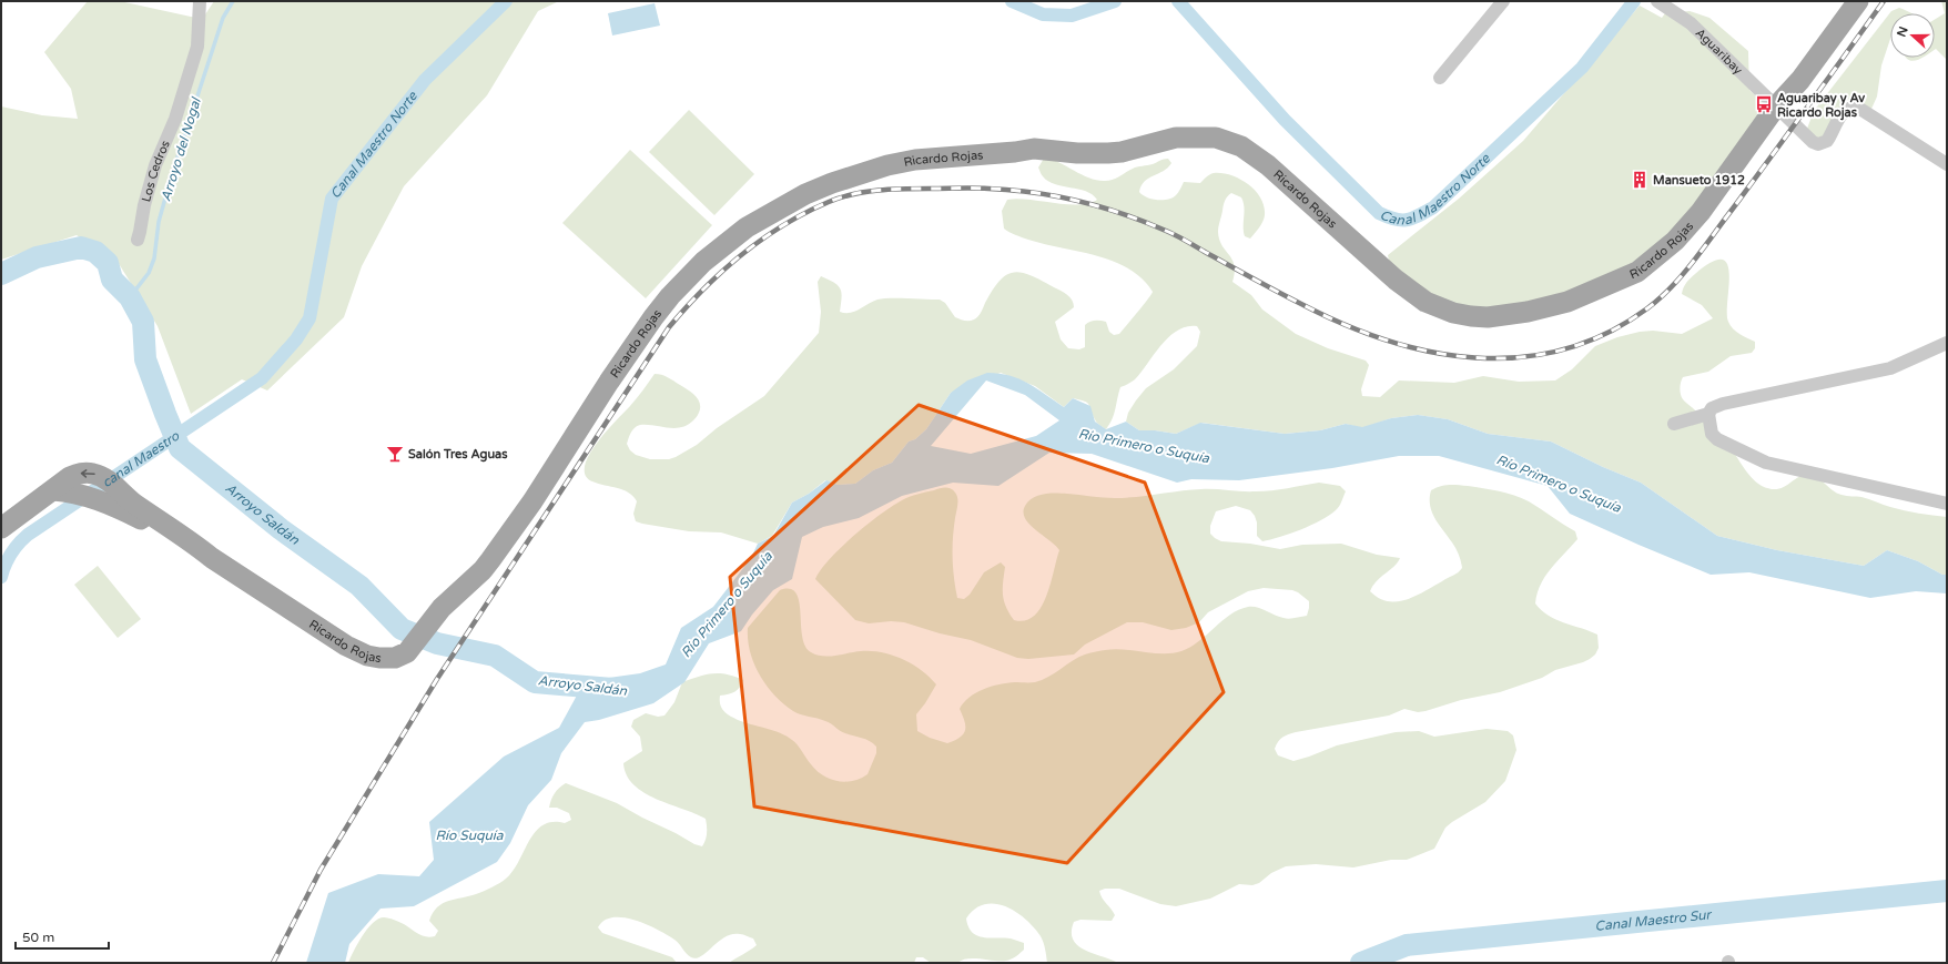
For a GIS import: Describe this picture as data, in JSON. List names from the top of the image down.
{
  "streets": {
    "main road": ["Ricardo Rojas"],
    "street": ["Aguaribay", "Los Cedros"]
  },
  "crossings": [
    ["Aguaribay", "Ricardo Rojas"]
  ],
  "water": [
    "Canal Maestro Norte",
    "Arroyo del Nogal",
    "Río Primero o Suquía",
    "canal Maestro",
    "Arroyo Saldán",
    "Río Suquía",
    "Canal Maestro Sur"
  ],
  "places": {
    "bus stop": ["Aguaribay y Av Ricardo Rojas"],
    "building": ["Mansueto 1912"],
    "bar": ["Salón Tres Aguas"]
  },
  "scale_bar": "50 m",
  "north": "left"
}
